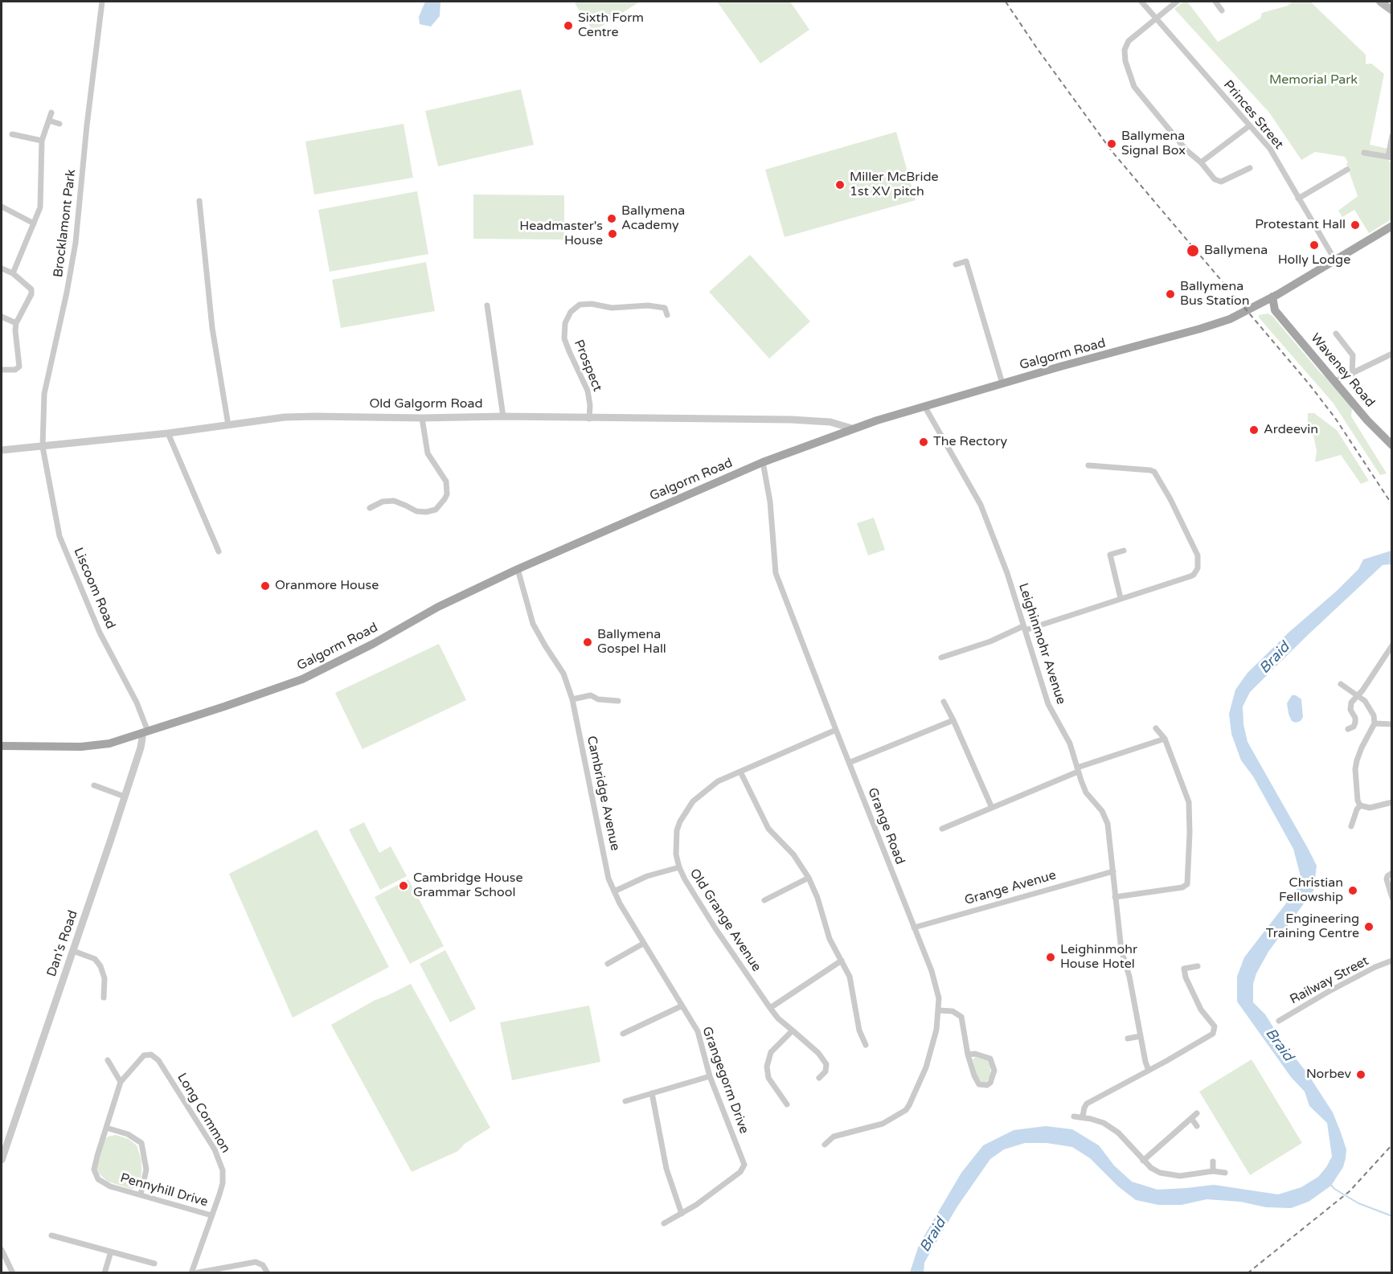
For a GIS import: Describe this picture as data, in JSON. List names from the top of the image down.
{
  "streets": {
    "main road": ["Galgorm Road", "Waveney Road"],
    "street": [
      "Princes Street",
      "Brocklamont Park",
      "Prospect",
      "Old Galgorm Road",
      "Liscoom Road",
      "Leighinmohr Avenue",
      "Cambridge Avenue",
      "Grange Road",
      "Grange Avenue",
      "Old Grange Avenue",
      "Dan's Road",
      "Railway Street",
      "Grangegorm Drive",
      "Long Common",
      "Pennyhill Drive"
    ]
  },
  "crossings": [
    ["Princes Street", "Galgorm Road"],
    ["Brocklamont Park", "Old Galgorm Road"],
    ["Brocklamont Park", "Liscoom Road"],
    ["Galgorm Road", "Waveney Road"],
    ["Galgorm Road", "Old Galgorm Road"],
    ["Galgorm Road", "Liscoom Road"],
    ["Galgorm Road", "Leighinmohr Avenue"],
    ["Galgorm Road", "Cambridge Avenue"],
    ["Galgorm Road", "Grange Road"],
    ["Galgorm Road", "Dan's Road"],
    ["Prospect", "Old Galgorm Road"],
    ["Old Galgorm Road", "Liscoom Road"],
    ["Liscoom Road", "Dan's Road"],
    ["Leighinmohr Avenue", "Grange Avenue"],
    ["Cambridge Avenue", "Grangegorm Drive"],
    ["Grange Road", "Grange Avenue"],
    ["Grange Road", "Old Grange Avenue"],
    ["Long Common", "Pennyhill Drive"]
  ],
  "water": ["Braid"],
  "parks": ["Memorial Park"],
  "places": [
    "Sixth Form Centre",
    "Ballymena Signal Box",
    "Miller McBride 1st XV pitch",
    "Ballymena Academy",
    "Protestant Hall",
    "Headmaster's House",
    "Holly Lodge",
    "Ballymena",
    "Ballymena Bus Station",
    "Ardeevin",
    "The Rectory",
    "Oranmore House",
    "Ballymena Gospel Hall",
    "Cambridge House Grammar School",
    "Christian Fellowship",
    "Engineering Training Centre",
    "Leighinmohr House Hotel",
    "Norbev"
  ]
}
